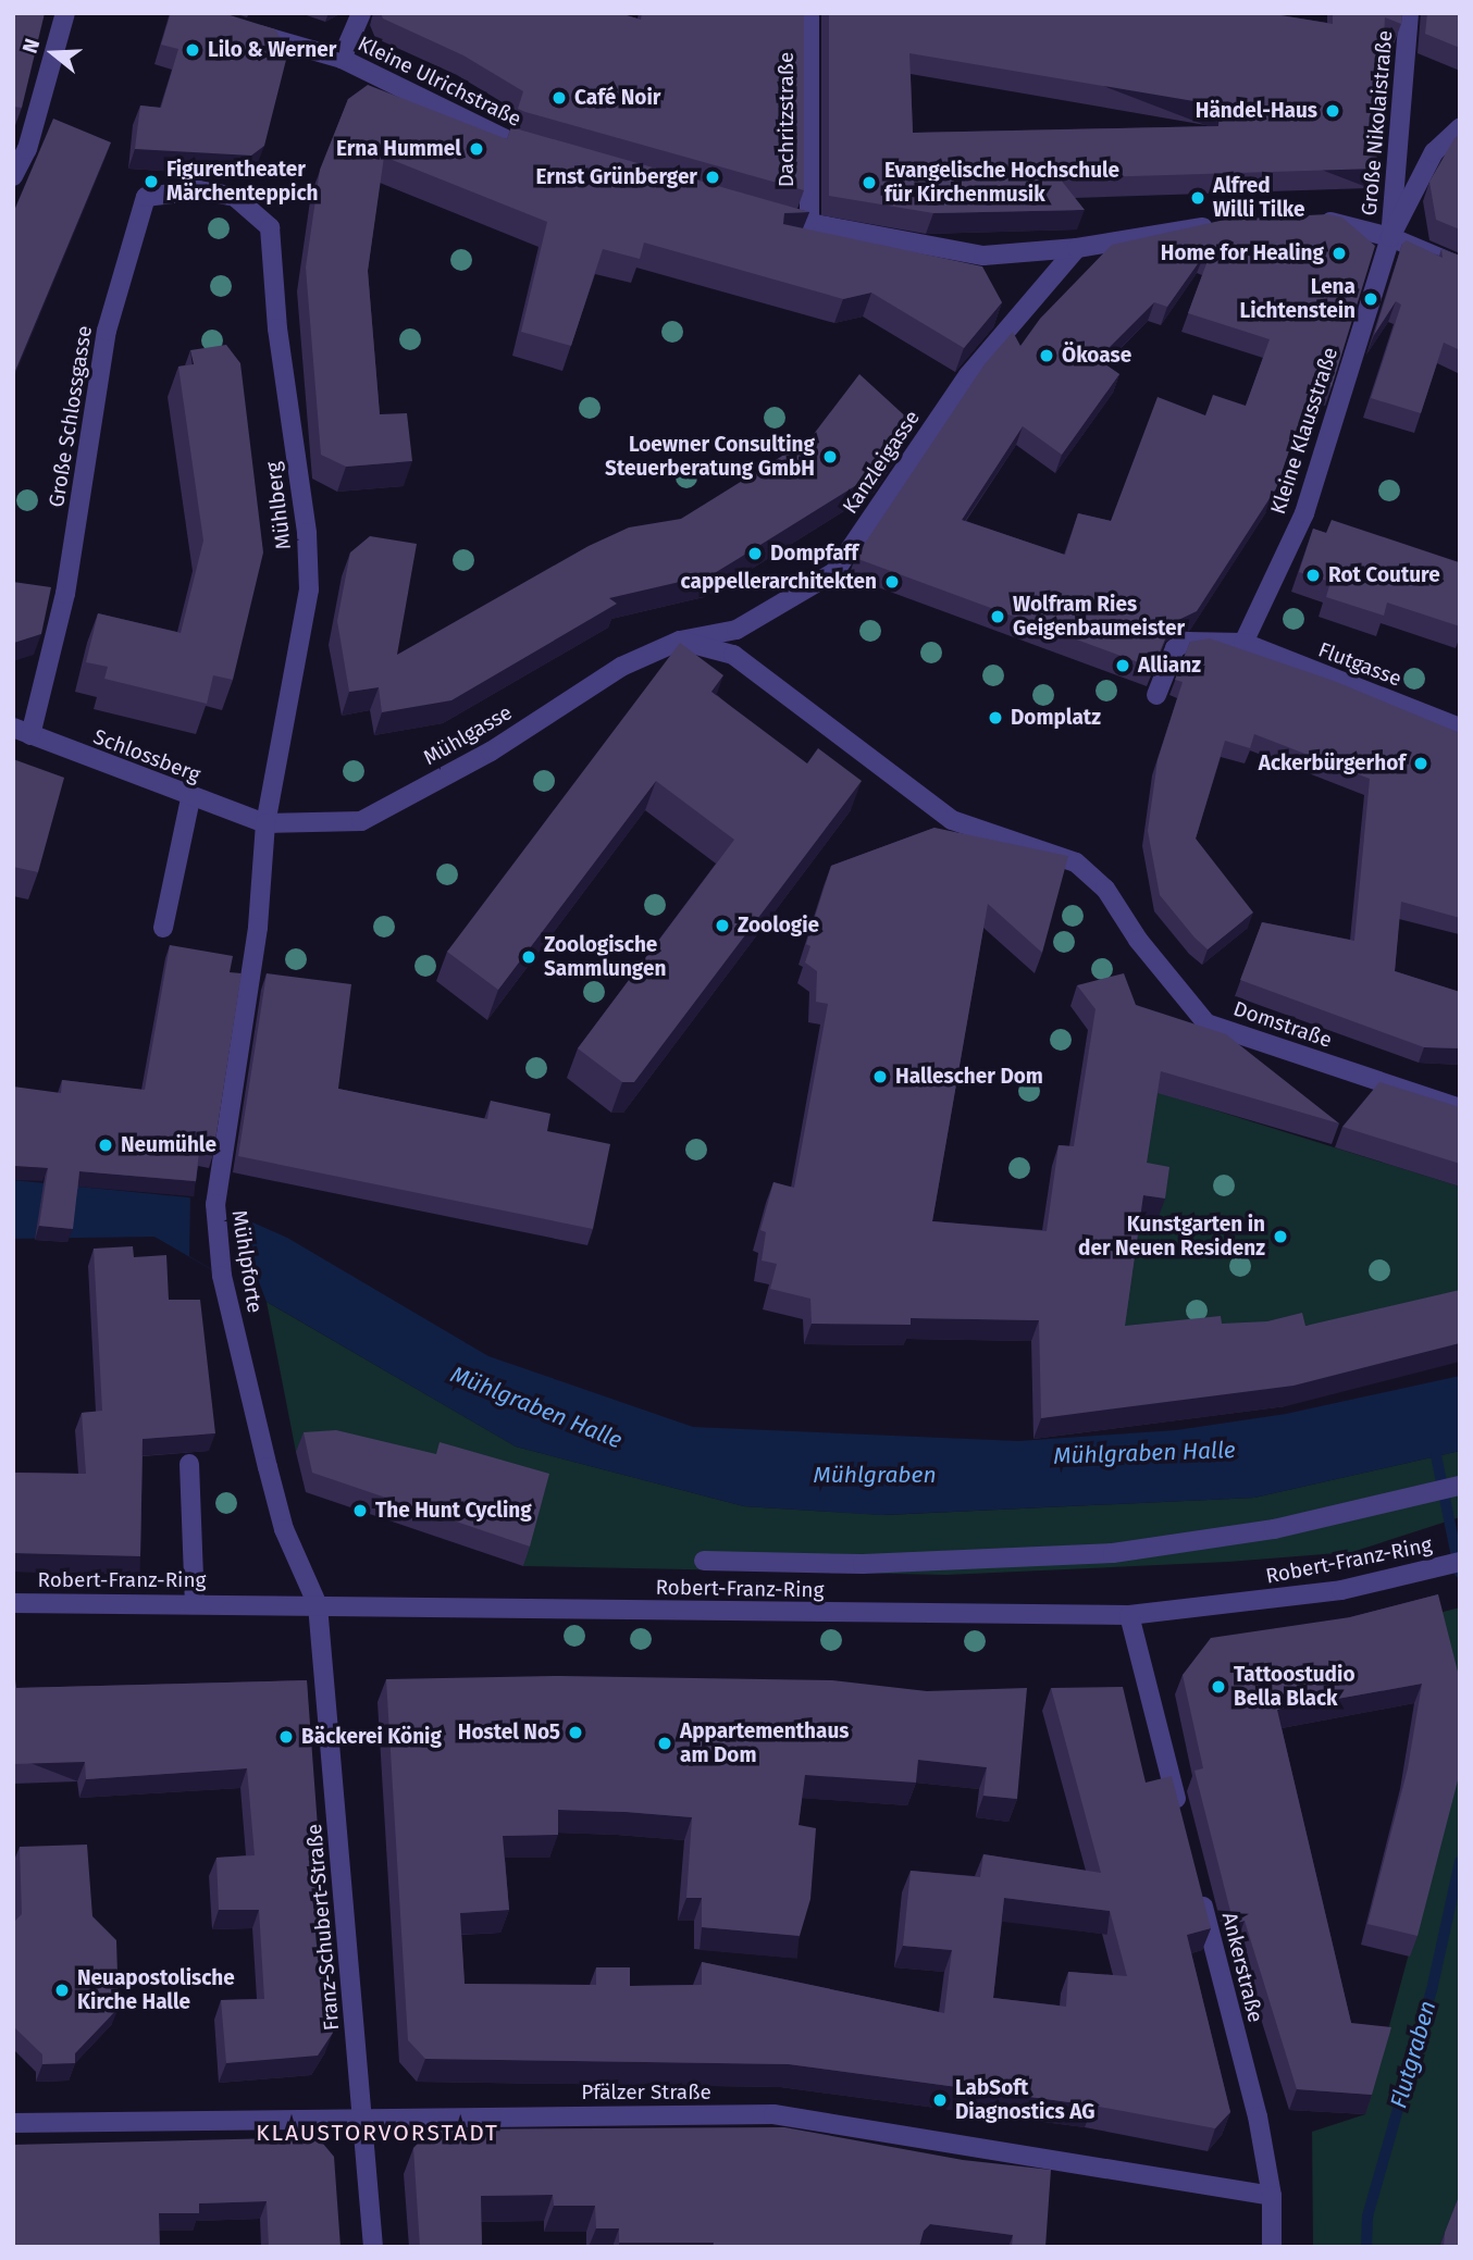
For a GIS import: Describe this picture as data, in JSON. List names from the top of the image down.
{
  "streets": {
    "street": [
      "Kleine Ulrichstraße",
      "Dachritzstraße",
      "Große Nikolaistraße",
      "Große Schlossgasse",
      "Kleine Klausstraße",
      "Kanzleigasse",
      "Mühlberg",
      "Flutgasse",
      "Mühlgasse",
      "Schlossberg",
      "Domstraße",
      "Mühlpforte",
      "Robert-Franz-Ring",
      "Franz-Schubert-Straße",
      "Ankerstraße",
      "Pfälzer Straße"
    ]
  },
  "crossings": [
    ["Große Nikolaistraße", "Kleine Klausstraße"],
    ["Große Schlossgasse", "Mühlberg"],
    ["Große Schlossgasse", "Schlossberg"],
    ["Kleine Klausstraße", "Flutgasse"],
    ["Kanzleigasse", "Mühlgasse"],
    ["Kanzleigasse", "Domstraße"],
    ["Mühlberg", "Mühlgasse"],
    ["Mühlberg", "Schlossberg"],
    ["Mühlberg", "Mühlpforte"],
    ["Mühlgasse", "Schlossberg"],
    ["Mühlgasse", "Domstraße"],
    ["Mühlgasse", "Mühlpforte"],
    ["Schlossberg", "Mühlpforte"],
    ["Mühlpforte", "Robert-Franz-Ring"],
    ["Mühlpforte", "Franz-Schubert-Straße"],
    ["Robert-Franz-Ring", "Franz-Schubert-Straße"],
    ["Franz-Schubert-Straße", "Pfälzer Straße"],
    ["Ankerstraße", "Pfälzer Straße"]
  ],
  "districts": ["KLAUSTORVORSTADT"],
  "water": ["Mühlgraben Halle", "Mühlgraben", "Flutgraben"],
  "places": [
    "Lilo & Werner",
    "Café Noir",
    "Händel-Haus",
    "Erna Hummel",
    "Ernst Grünberger",
    "Figurentheater Märchenteppich",
    "Evangelische Hochschule für Kirchenmusik",
    "Alfred Willi Tilke",
    "Home for Healing",
    "Lena Lichtenstein",
    "Ökoase",
    "Loewner Consulting Steuerberatung GmbH",
    "Dompfaff",
    "Rot Couture",
    "cappellerarchitekten",
    "Wolfram Ries Geigenbaumeister",
    "Allianz",
    "Domplatz",
    "Ackerbürgerhof",
    "Zoologie",
    "Zoologische Sammlungen",
    "Hallescher Dom",
    "Neumühle",
    "Kunstgarten in der Neuen Residenz",
    "The Hunt Cycling",
    "Tattoostudio Bella Black",
    "Hostel No5",
    "Bäckerei König",
    "Appartementhaus am Dom",
    "Neuapostolische Kirche Halle",
    "LabSoft Diagnostics AG"
  ],
  "north": "left"
}
